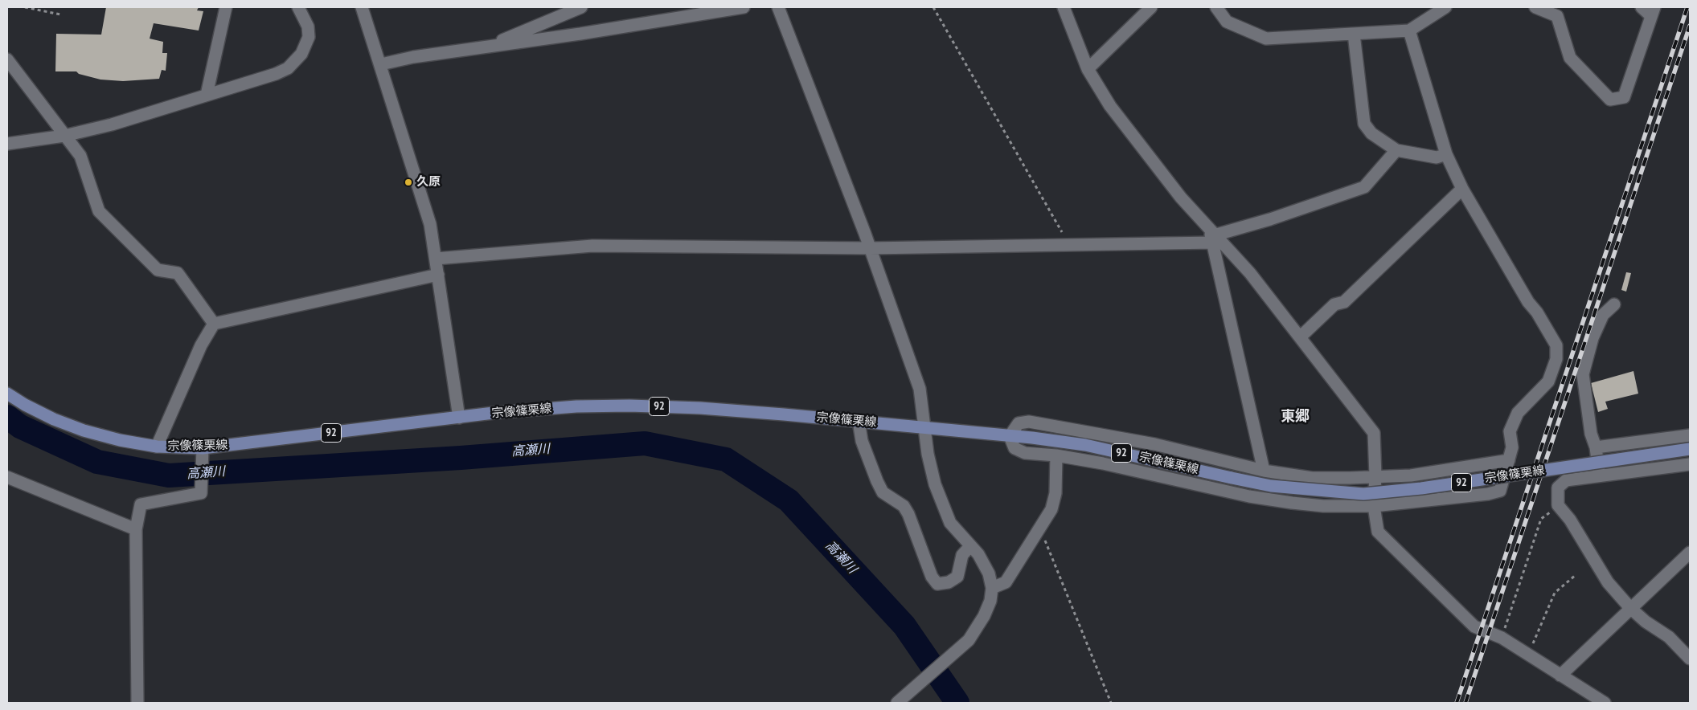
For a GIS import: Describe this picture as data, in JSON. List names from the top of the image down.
{
  "streets": {
    "main road": ["92", "宗像篠栗線"]
  },
  "districts": ["東郷"],
  "water": ["高瀬川"],
  "places": ["久原"]
}
